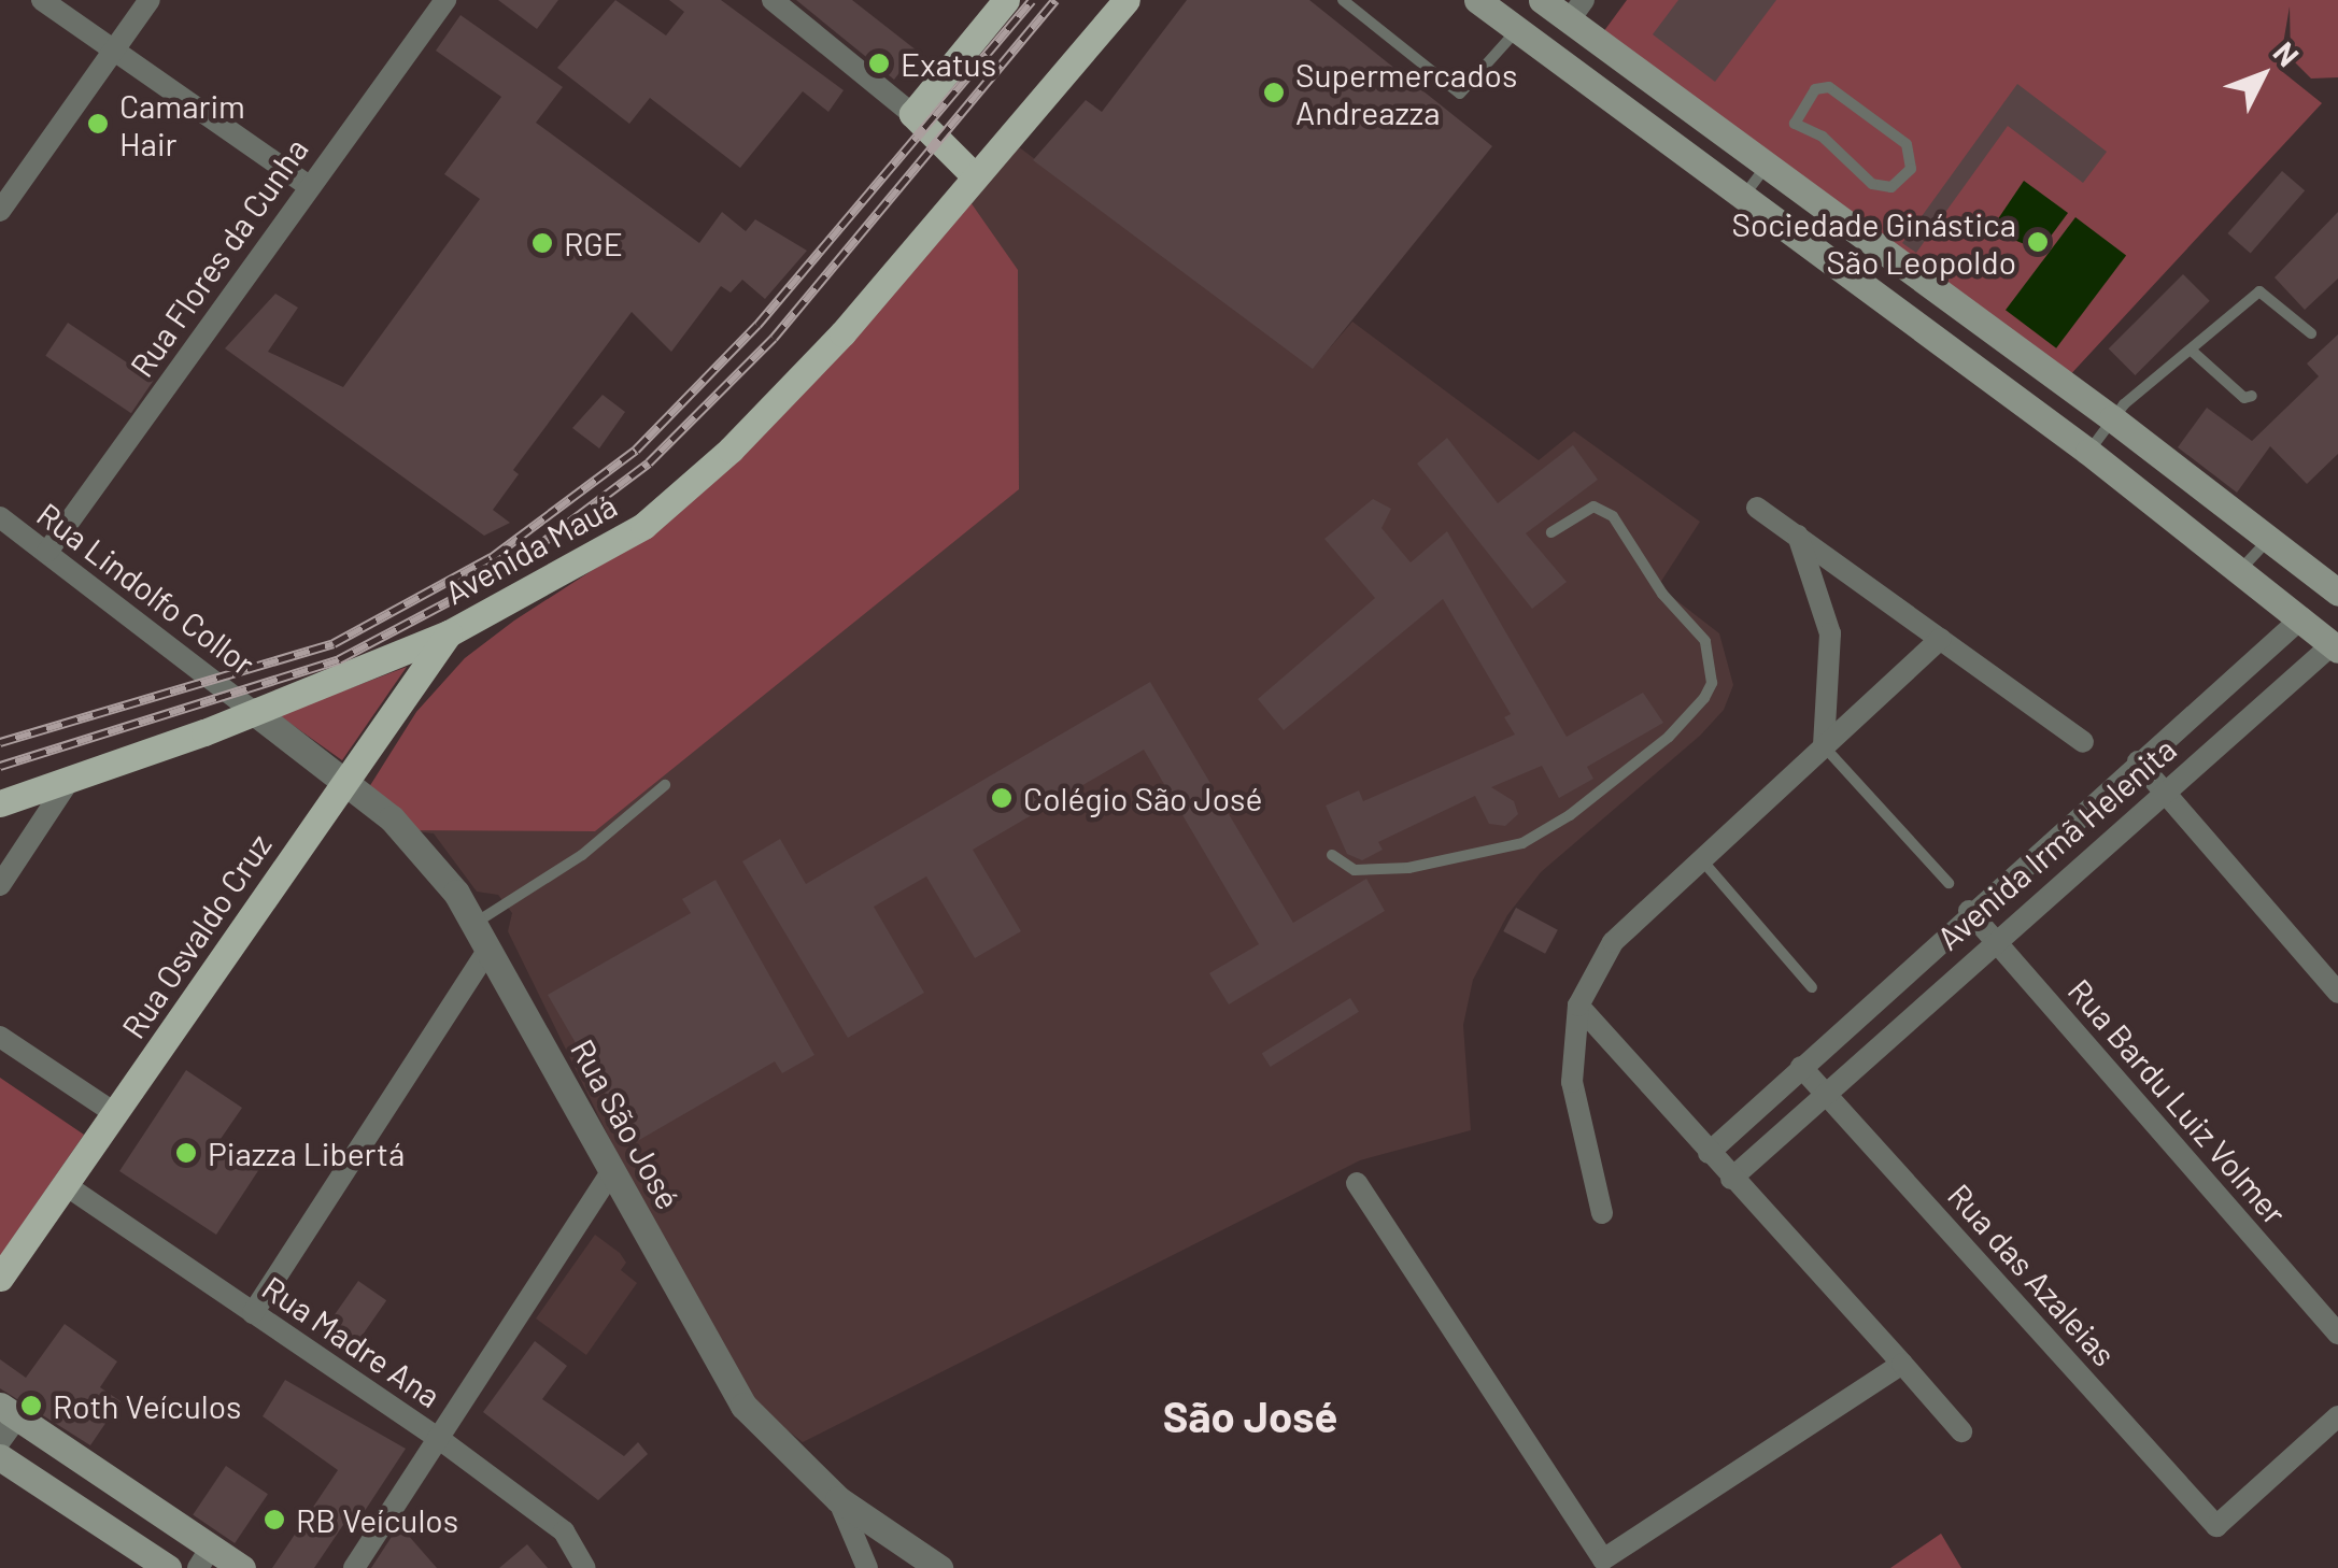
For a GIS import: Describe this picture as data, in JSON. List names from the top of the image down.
{
  "streets": {
    "main road": ["Avenida Mauá", "Rua Osvaldo Cruz"],
    "street": [
      "Rua Flores da Cunha",
      "Rua Lindolfo Collor",
      "Avenida Irmã Helenita",
      "Rua Bardu Luiz Volmer",
      "Rua São José",
      "Rua das Azaleias",
      "Rua Madre Ana"
    ]
  },
  "crossings": [
    ["Rua Flores da Cunha", "Rua Lindolfo Collor"],
    ["Avenida Mauá", "Rua Lindolfo Collor"],
    ["Avenida Mauá", "Rua Osvaldo Cruz"],
    ["Avenida Mauá", "Rua São José"],
    ["Rua Lindolfo Collor", "Rua São José"],
    ["Avenida Irmã Helenita", "Rua Bardu Luiz Volmer"],
    ["Avenida Irmã Helenita", "Rua das Azaleias"],
    ["Rua Osvaldo Cruz", "Rua São José"],
    ["Rua Osvaldo Cruz", "Rua Madre Ana"]
  ],
  "districts": ["São José"],
  "places": [
    "Exatus",
    "Supermercados Andreazza",
    "Camarim Hair",
    "Sociedade Ginástica São Leopoldo",
    "RGE",
    "Colégio São José",
    "Piazza Libertá",
    "Roth Veículos",
    "RB Veículos"
  ],
  "north": "top right"
}
